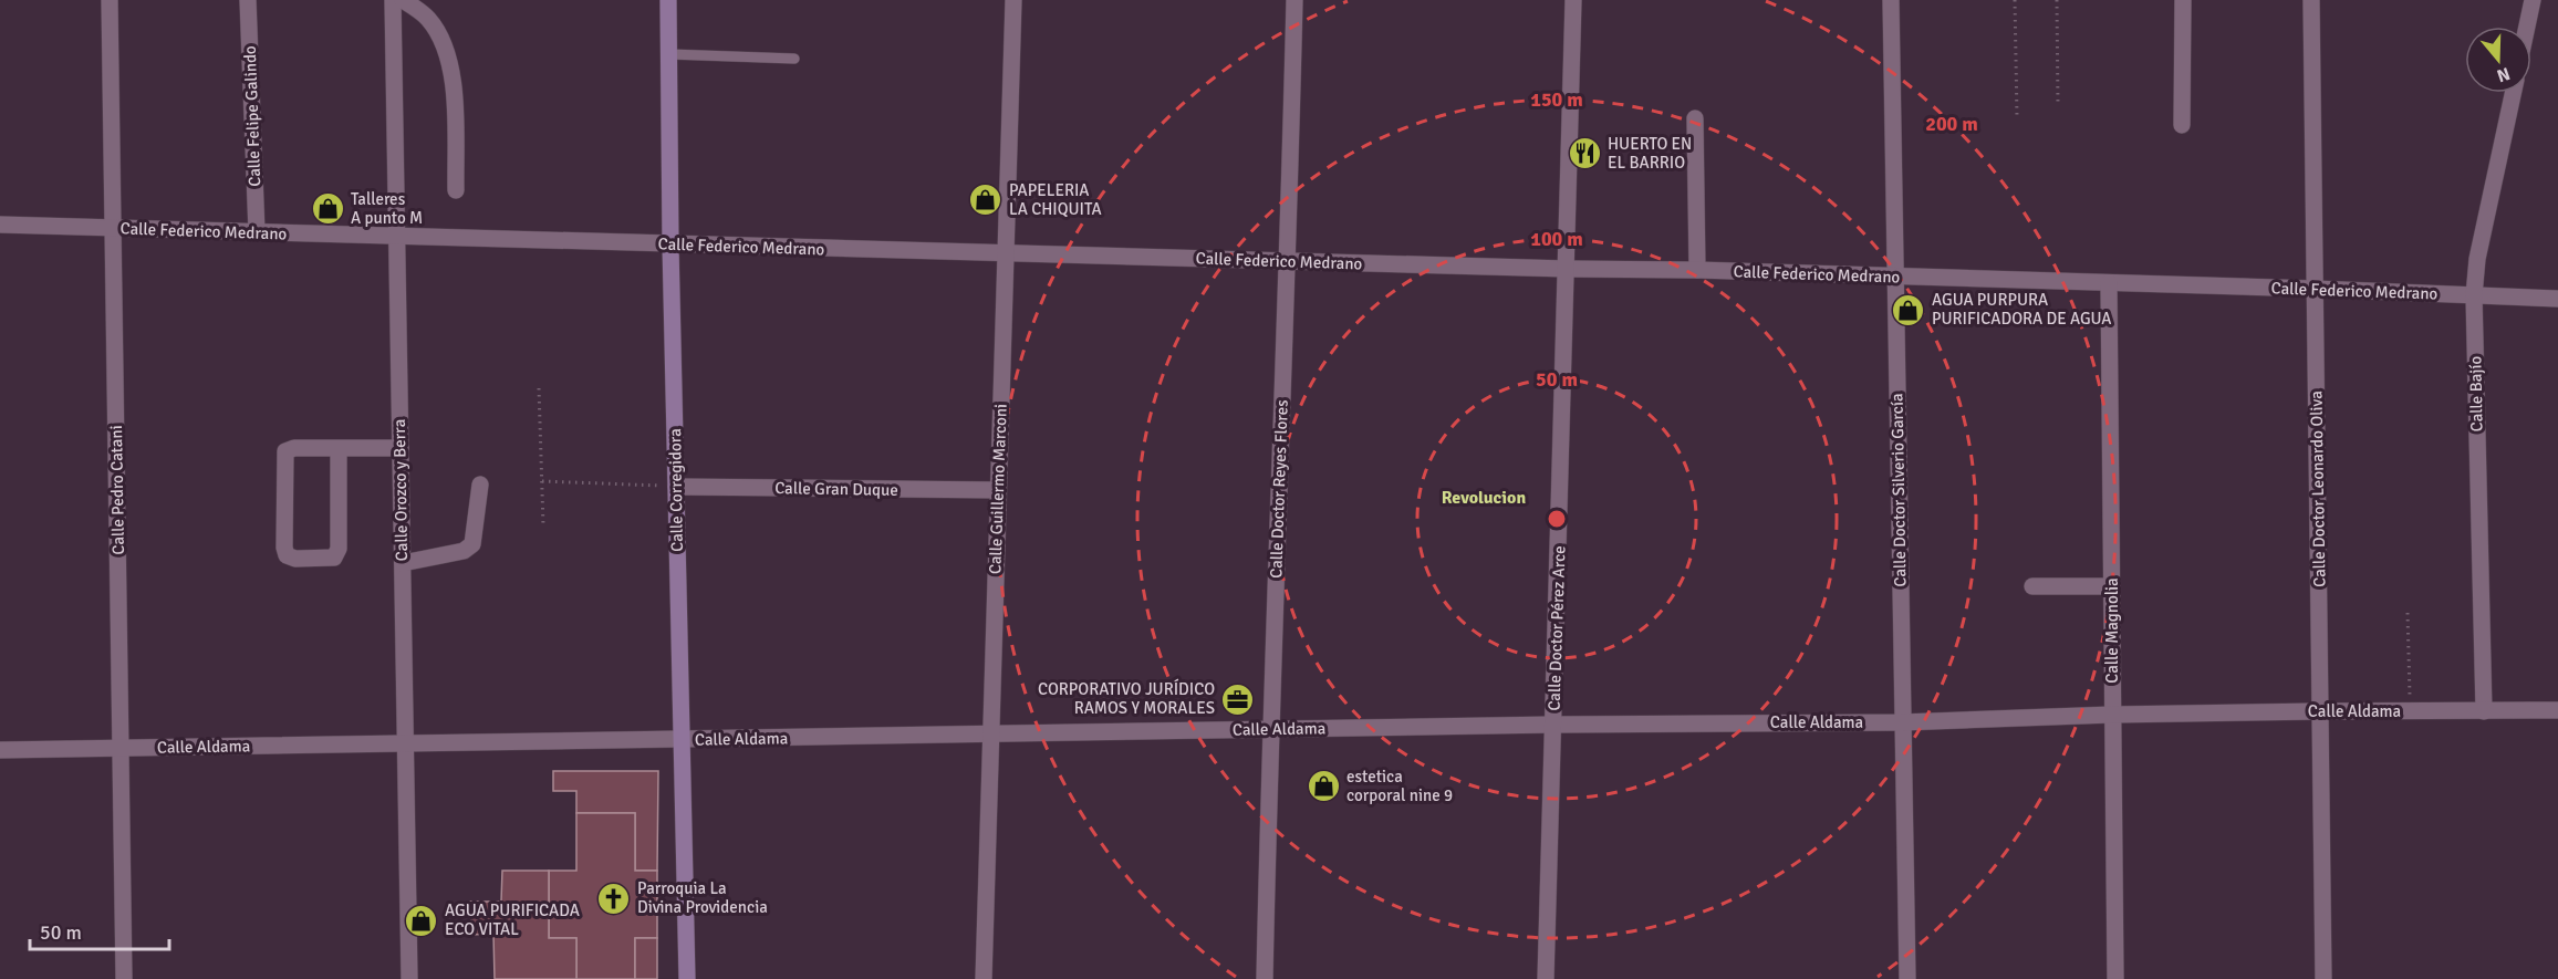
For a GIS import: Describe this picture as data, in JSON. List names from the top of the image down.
{
  "streets": {
    "street": [
      "Calle Felipe Galindo",
      "Calle Federico Medrano",
      "Calle Bajío",
      "Calle Gran Duque",
      "Calle Guillermo Marconi",
      "Calle Doctor Reyes Flores",
      "Calle Doctor Leonardo Oliva",
      "Calle Pedro Catani",
      "Calle Orozco y Berra",
      "Calle Corregidora",
      "Calle Doctor Silverio García",
      "Calle Doctor Pérez Arce",
      "Calle Magnolia",
      "Calle Aldama"
    ]
  },
  "crossings": [
    ["Calle Felipe Galindo", "Calle Federico Medrano"],
    ["Calle Federico Medrano", "Calle Bajío"],
    ["Calle Federico Medrano", "Calle Guillermo Marconi"],
    ["Calle Federico Medrano", "Calle Doctor Reyes Flores"],
    ["Calle Federico Medrano", "Calle Doctor Leonardo Oliva"],
    ["Calle Federico Medrano", "Calle Pedro Catani"],
    ["Calle Federico Medrano", "Calle Orozco y Berra"],
    ["Calle Federico Medrano", "Calle Corregidora"],
    ["Calle Federico Medrano", "Calle Doctor Silverio García"],
    ["Calle Federico Medrano", "Calle Doctor Pérez Arce"],
    ["Calle Federico Medrano", "Calle Magnolia"],
    ["Calle Bajío", "Calle Aldama"],
    ["Calle Gran Duque", "Calle Guillermo Marconi"],
    ["Calle Gran Duque", "Calle Corregidora"],
    ["Calle Guillermo Marconi", "Calle Aldama"],
    ["Calle Doctor Reyes Flores", "Calle Aldama"],
    ["Calle Doctor Leonardo Oliva", "Calle Aldama"],
    ["Calle Pedro Catani", "Calle Aldama"],
    ["Calle Orozco y Berra", "Calle Aldama"],
    ["Calle Corregidora", "Calle Aldama"],
    ["Calle Doctor Silverio García", "Calle Aldama"],
    ["Calle Doctor Pérez Arce", "Calle Aldama"],
    ["Calle Magnolia", "Calle Aldama"]
  ],
  "districts": ["Revolucion"],
  "places": {
    "restaurant": ["HUERTO EN EL BARRIO"],
    "shop": [
      "PAPELERIA LA CHIQUITA",
      "Talleres A punto M",
      "AGUA PURPURA PURIFICADORA DE AGUA",
      "estetica corporal nine 9",
      "AGUA PURIFICADA ECO VITAL"
    ],
    "office": ["CORPORATIVO JURÍDICO RAMOS Y MORALES"],
    "church": ["Parroquia La Divina Providencia"]
  },
  "scale_bar": "50 m",
  "north": "bottom",
  "rings": [
    "150 m",
    "200 m",
    "100 m",
    "50 m"
  ]
}
